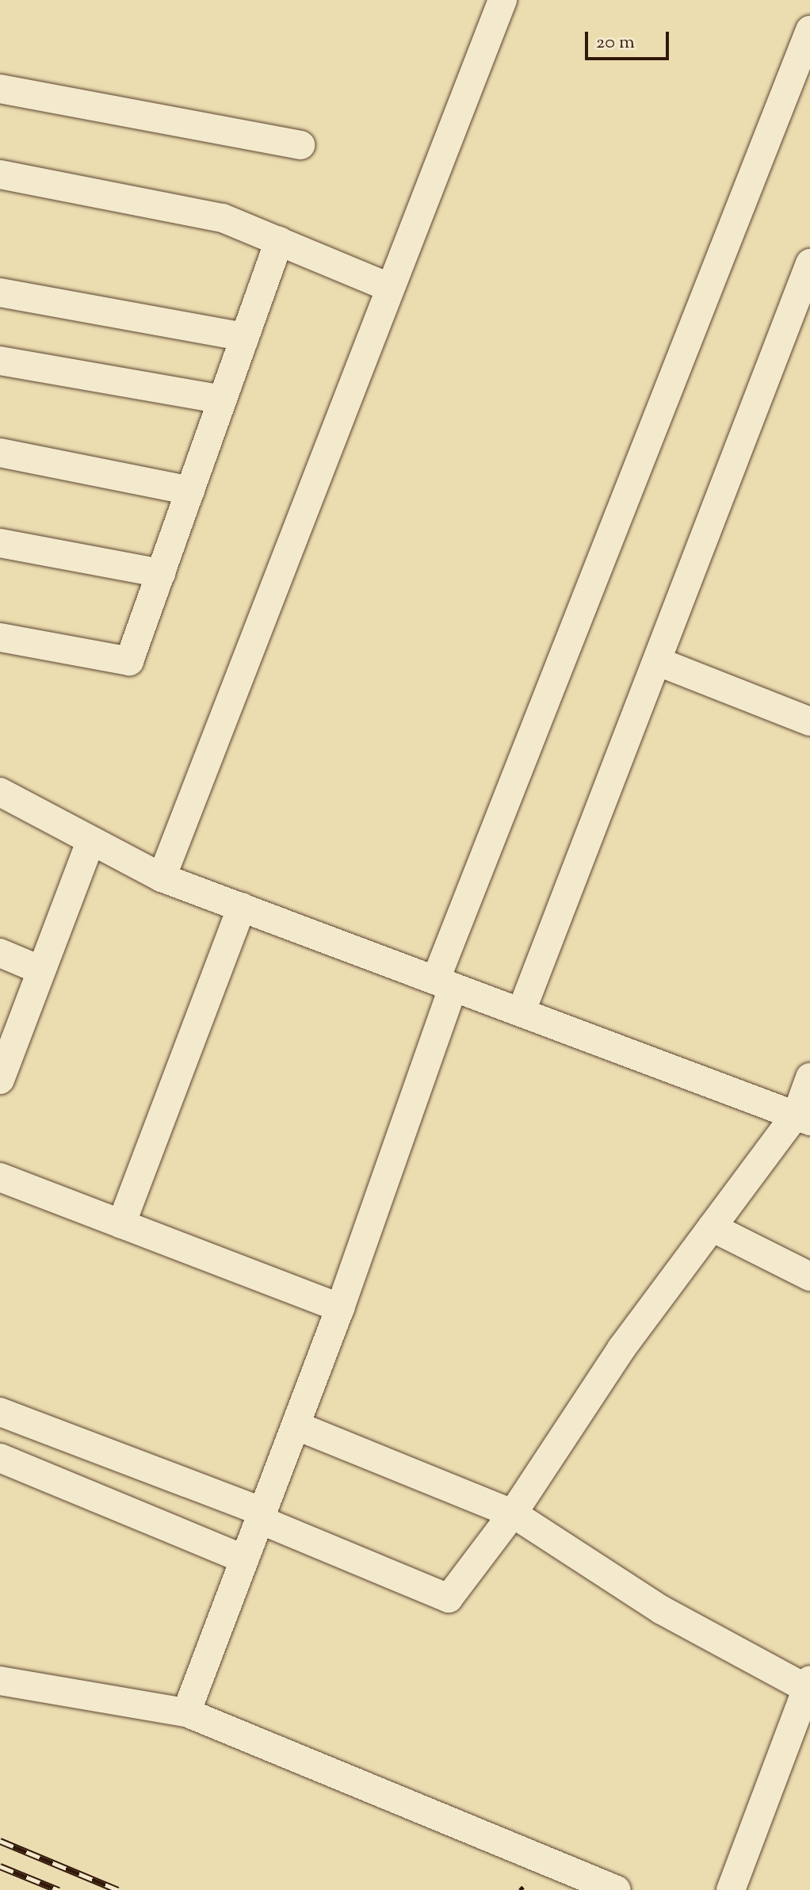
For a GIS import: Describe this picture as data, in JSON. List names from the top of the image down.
{
  "scale_bar": "20 m"
}
